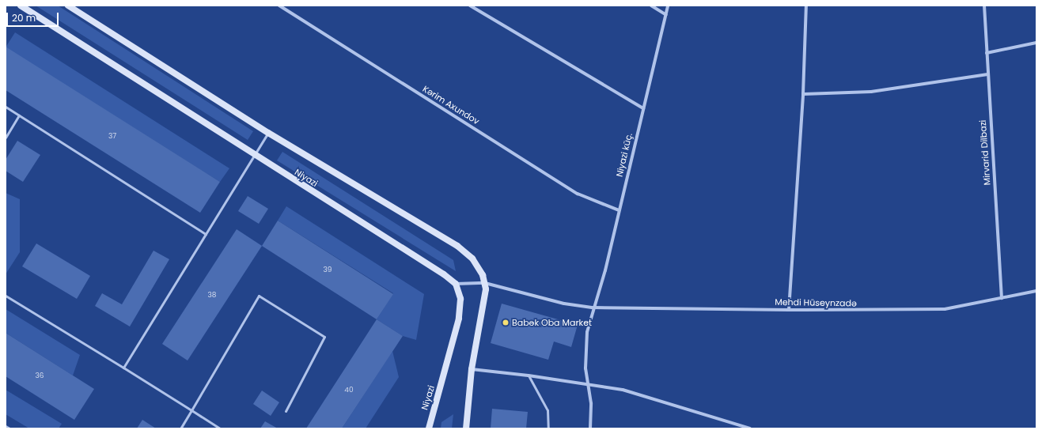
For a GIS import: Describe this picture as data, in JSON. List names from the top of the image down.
{
  "streets": {
    "main road": ["Niyazi"],
    "street": [
      "Kərim Axundov",
      "Mirvarid Dilbazi",
      "Niyazi küç.",
      "Mehdi Hüseynzadə"
    ]
  },
  "crossings": [
    ["Kərim Axundov", "Niyazi küç."],
    ["Mirvarid Dilbazi", "Mehdi Hüseynzadə"],
    ["Niyazi küç.", "Mehdi Hüseynzadə"],
    ["Niyazi", "Mehdi Hüseynzadə"]
  ],
  "places": ["Babək Oba Market"],
  "house_numbers": [
    "37",
    "39",
    "38",
    "36",
    "40"
  ],
  "scale_bar": "20 m"
}
